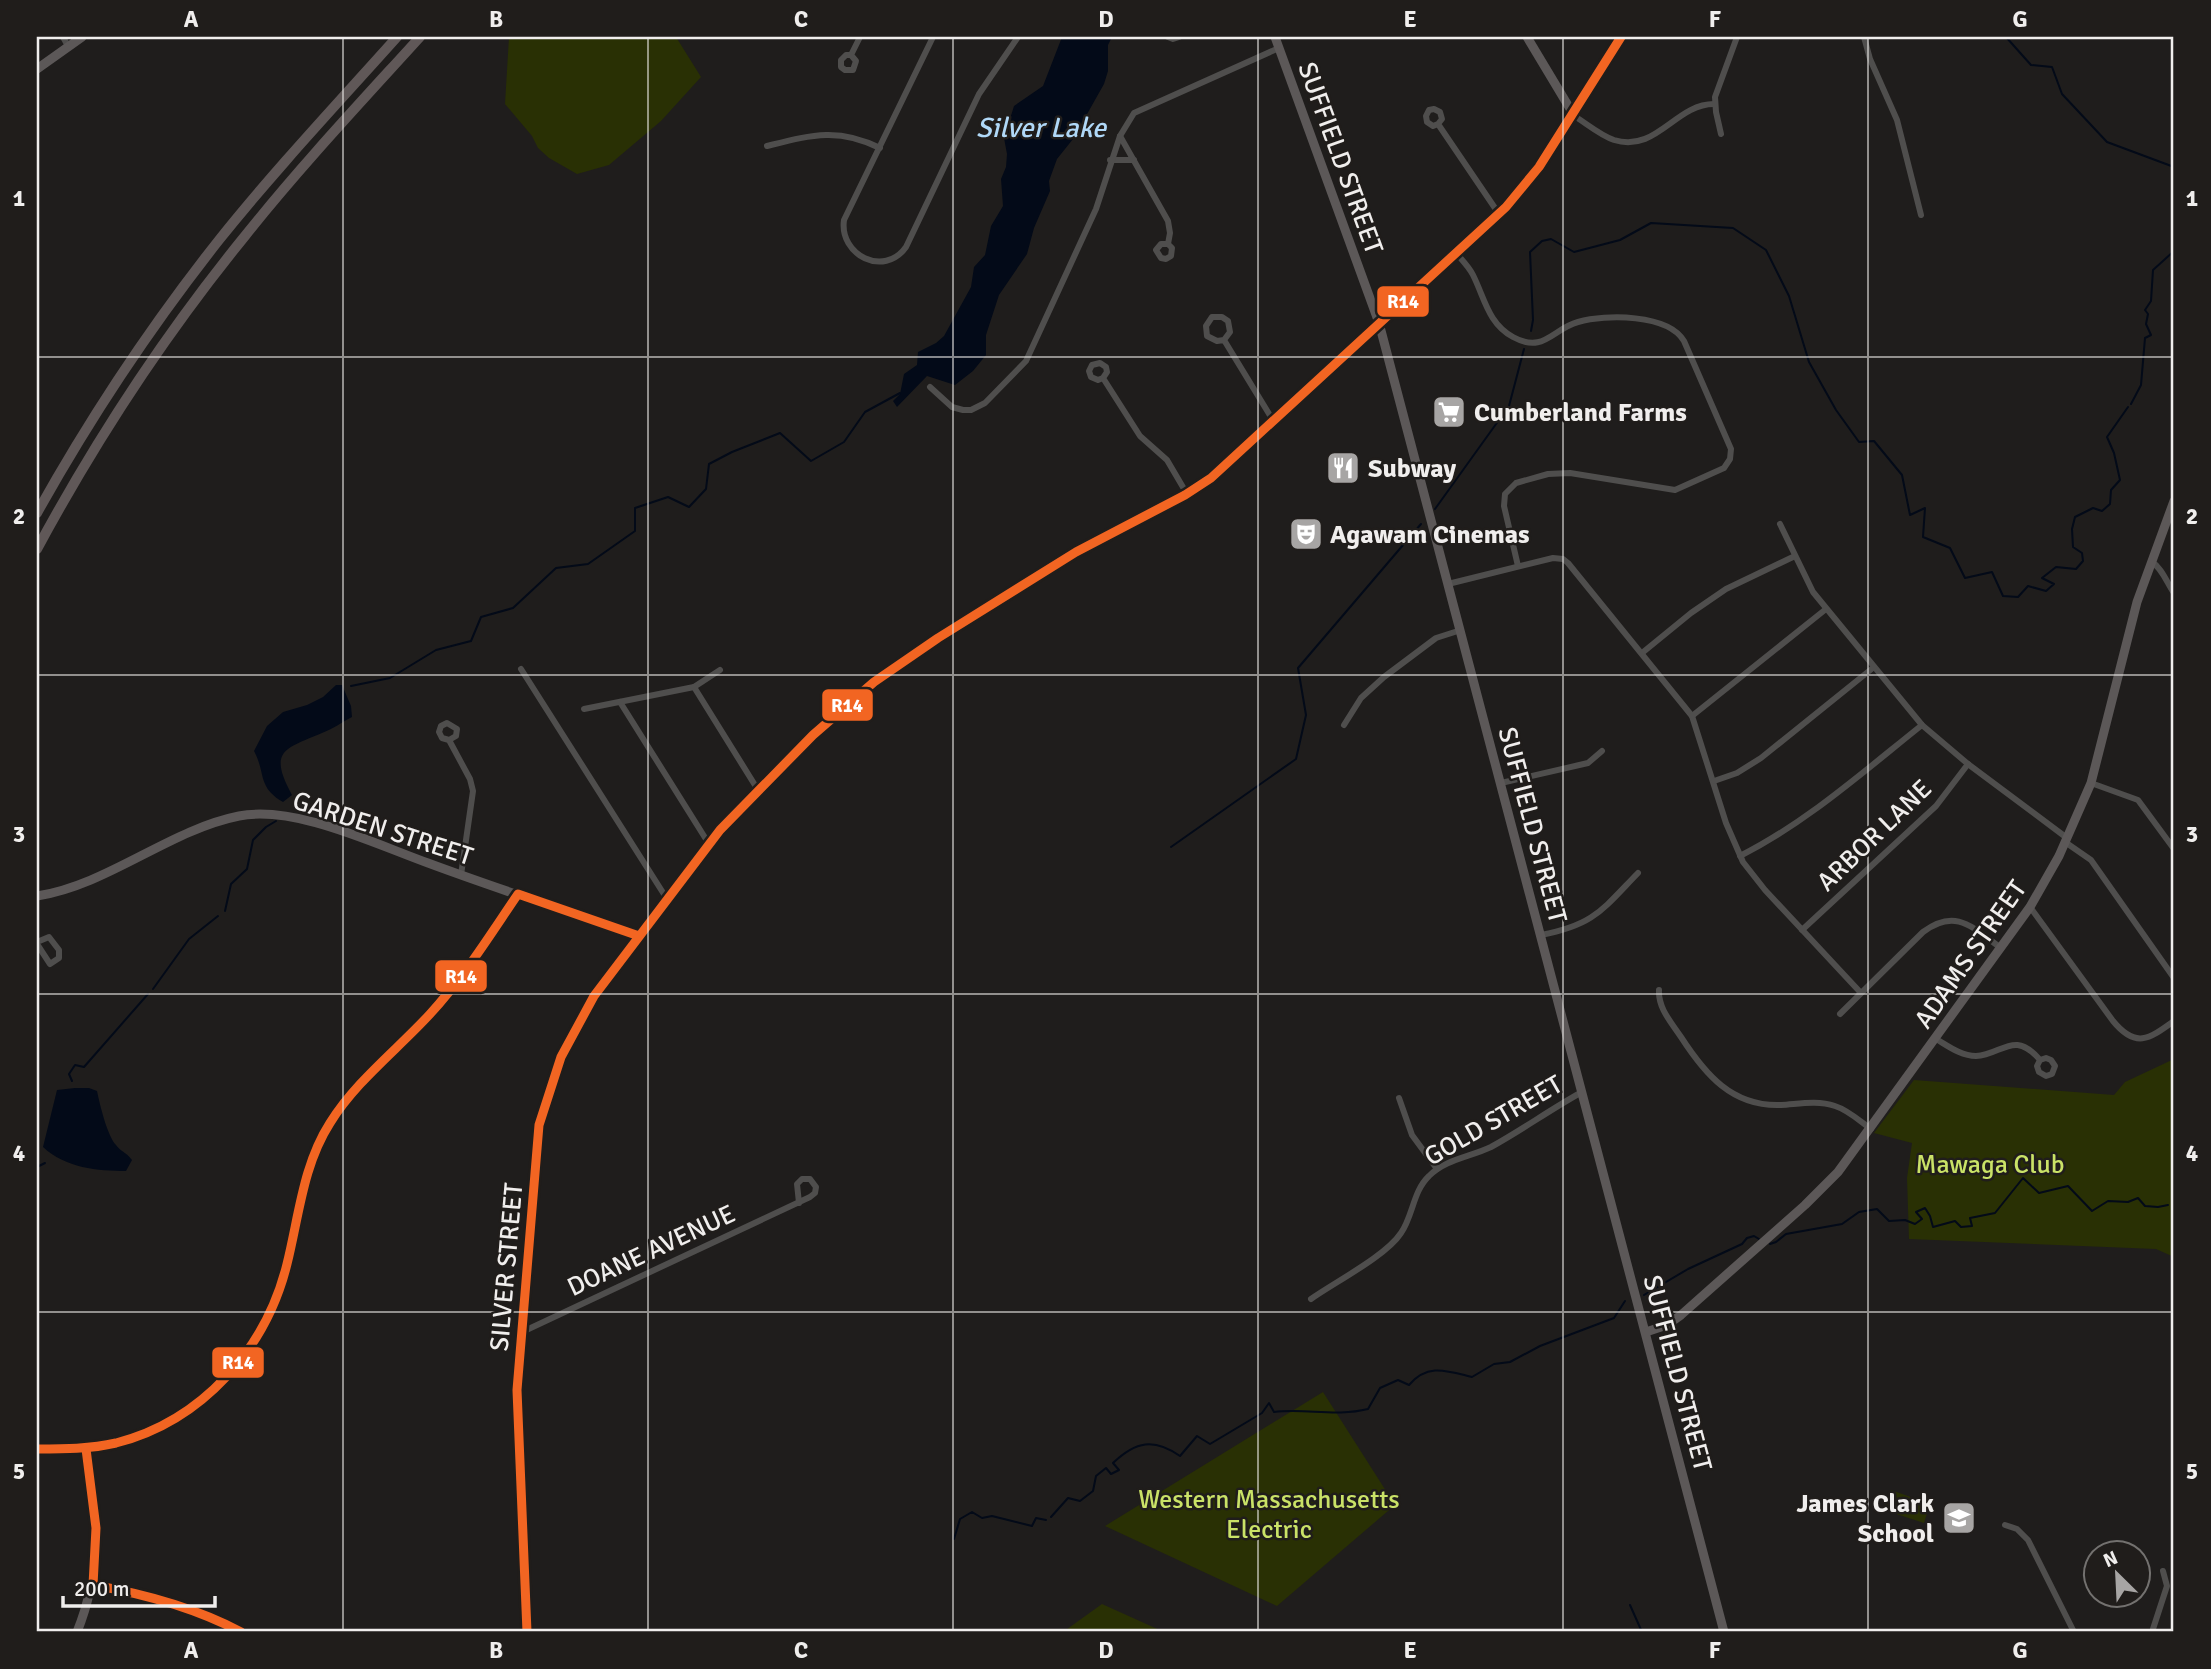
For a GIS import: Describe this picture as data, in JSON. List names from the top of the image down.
{
  "streets": {
    "street": [
      "SUFFIELD STREET",
      "GARDEN STREET",
      "ARBOR LANE",
      "ADAMS STREET",
      "GOLD STREET",
      "DOANE AVENUE",
      "SILVER STREET"
    ]
  },
  "crossings": [
    ["SUFFIELD STREET", "ADAMS STREET"],
    ["SUFFIELD STREET", "GOLD STREET"],
    ["SUFFIELD STREET", "SILVER STREET"],
    ["GARDEN STREET", "SILVER STREET"],
    ["DOANE AVENUE", "SILVER STREET"]
  ],
  "water": ["Silver Lake"],
  "parks": ["Mawaga Club", "Western Massachusetts Electric"],
  "places": {
    "supermarket": ["Cumberland Farms"],
    "restaurant": ["Subway"],
    "theatre": ["Agawam Cinemas"],
    "school or university": ["James Clark School"]
  },
  "lines": ["transit line R14"],
  "scale_bar": "200 m",
  "north": "top left",
  "grid": {
    "columns": [
      "A",
      "B",
      "C",
      "D",
      "E",
      "F",
      "G"
    ],
    "rows": [
      "1",
      "2",
      "3",
      "4",
      "5"
    ]
  }
}
